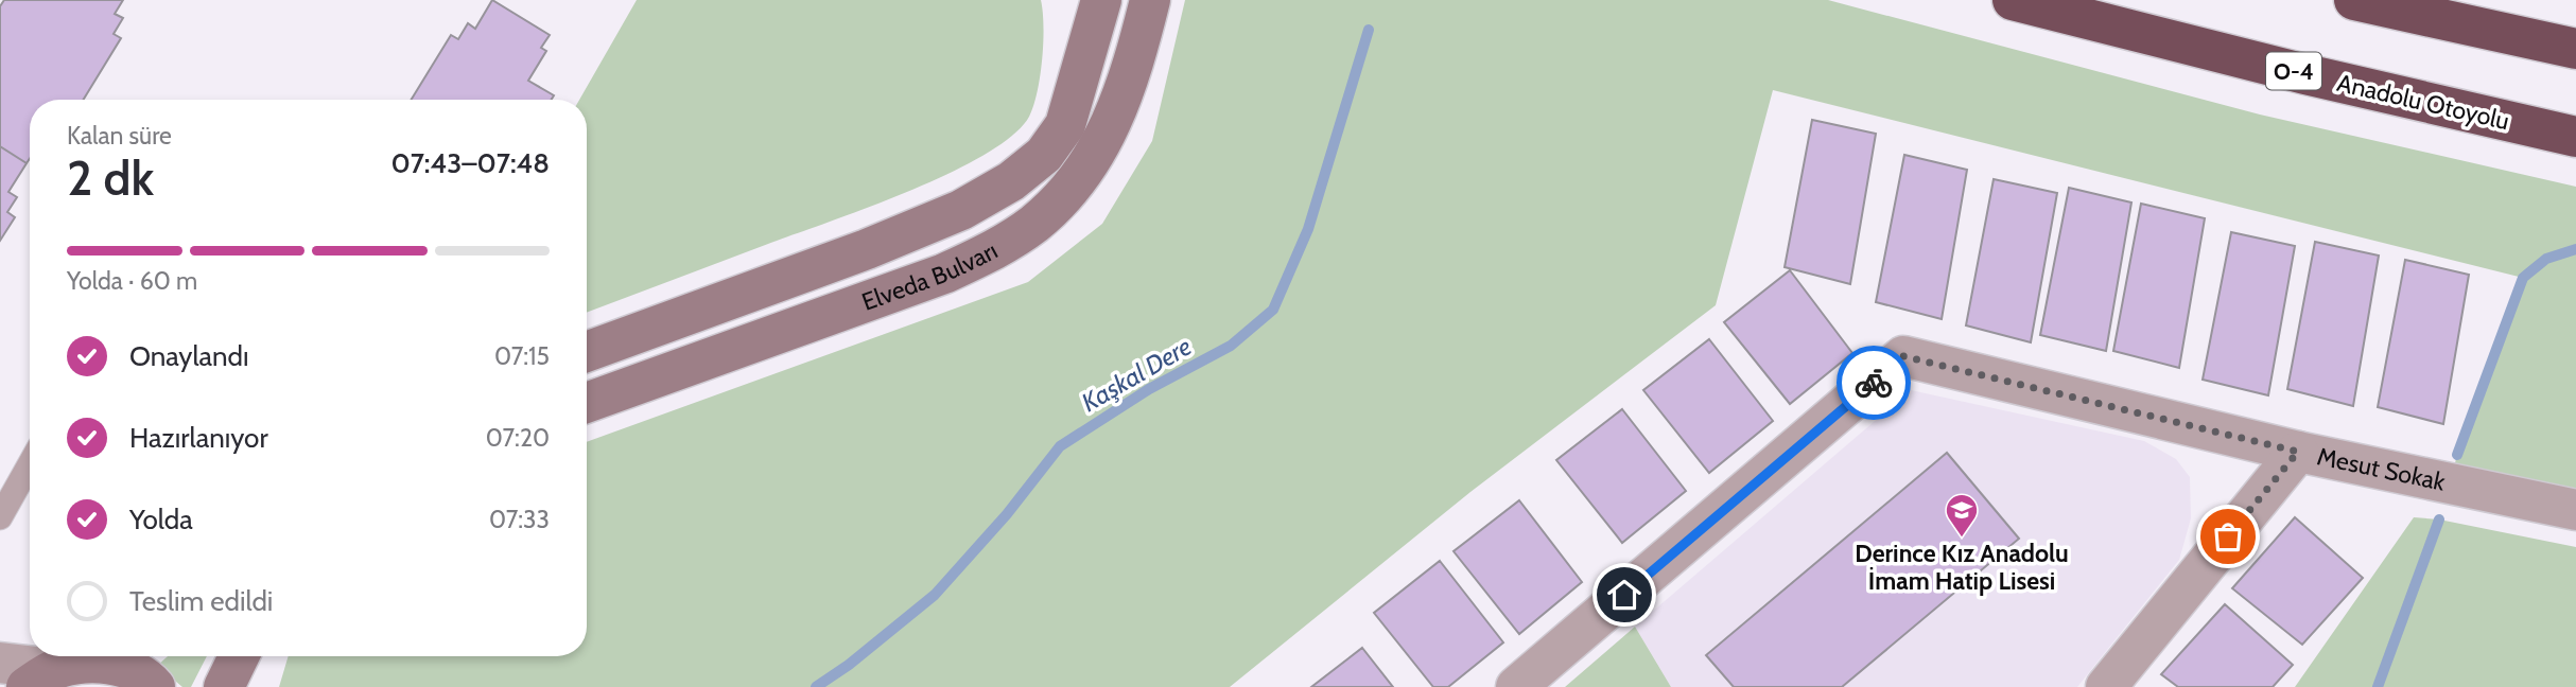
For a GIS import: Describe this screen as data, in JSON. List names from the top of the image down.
{
  "streets": {
    "highway": ["O-4", "Anadolu Otoyolu"],
    "main road": ["Elveda Bulvarı"],
    "street": ["Mesut Sokak"]
  },
  "water": ["Kaşkal Dere"],
  "places": {
    "school or university": ["Derince Kız Anadolu İmam Hatip Lisesi"]
  },
  "page": {
    "heading": ["2 dk", "Kalan süre", "07:43–07:48"],
    "bar": "Yolda · 60 m",
    "list": [
      ["Onaylandı", "07:15"],
      ["Hazırlanıyor", "07:20"],
      ["Yolda", "07:33"],
      "Teslim edildi"
    ]
  }
}
